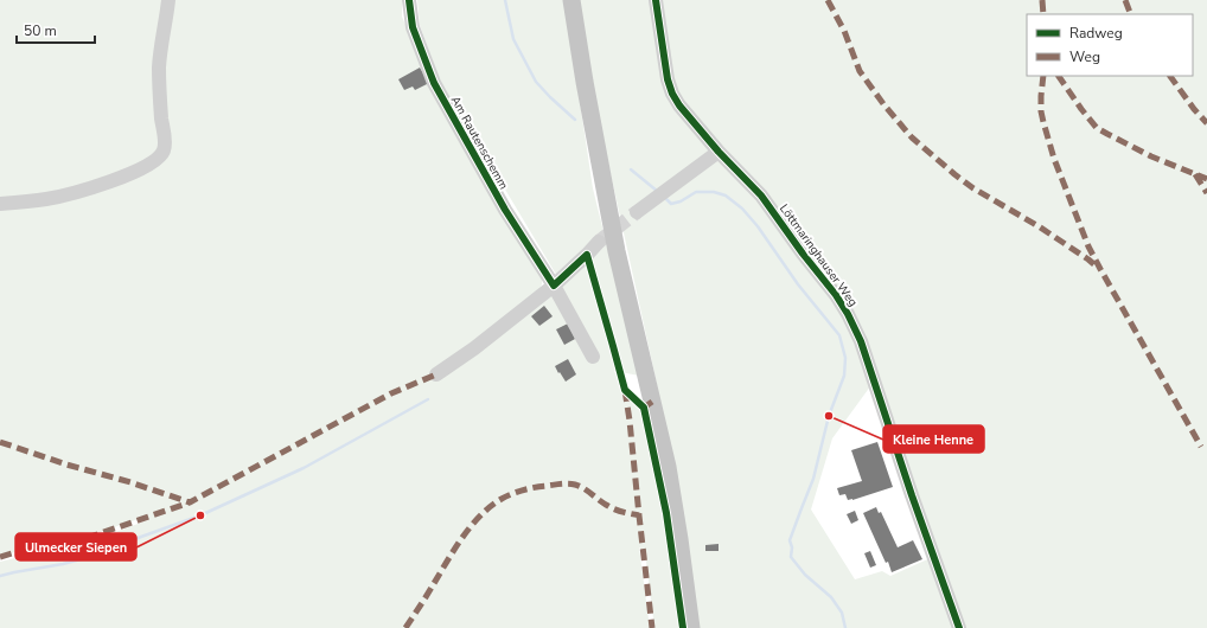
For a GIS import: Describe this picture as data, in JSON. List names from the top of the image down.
{
  "streets": {
    "street": ["Am Rautenschemm", "Löttmaringhauser Weg"]
  },
  "places": ["Kleine Henne", "Ulmecker Siepen"],
  "legend": ["Radweg", "Weg"],
  "scale_bar": "50 m"
}
